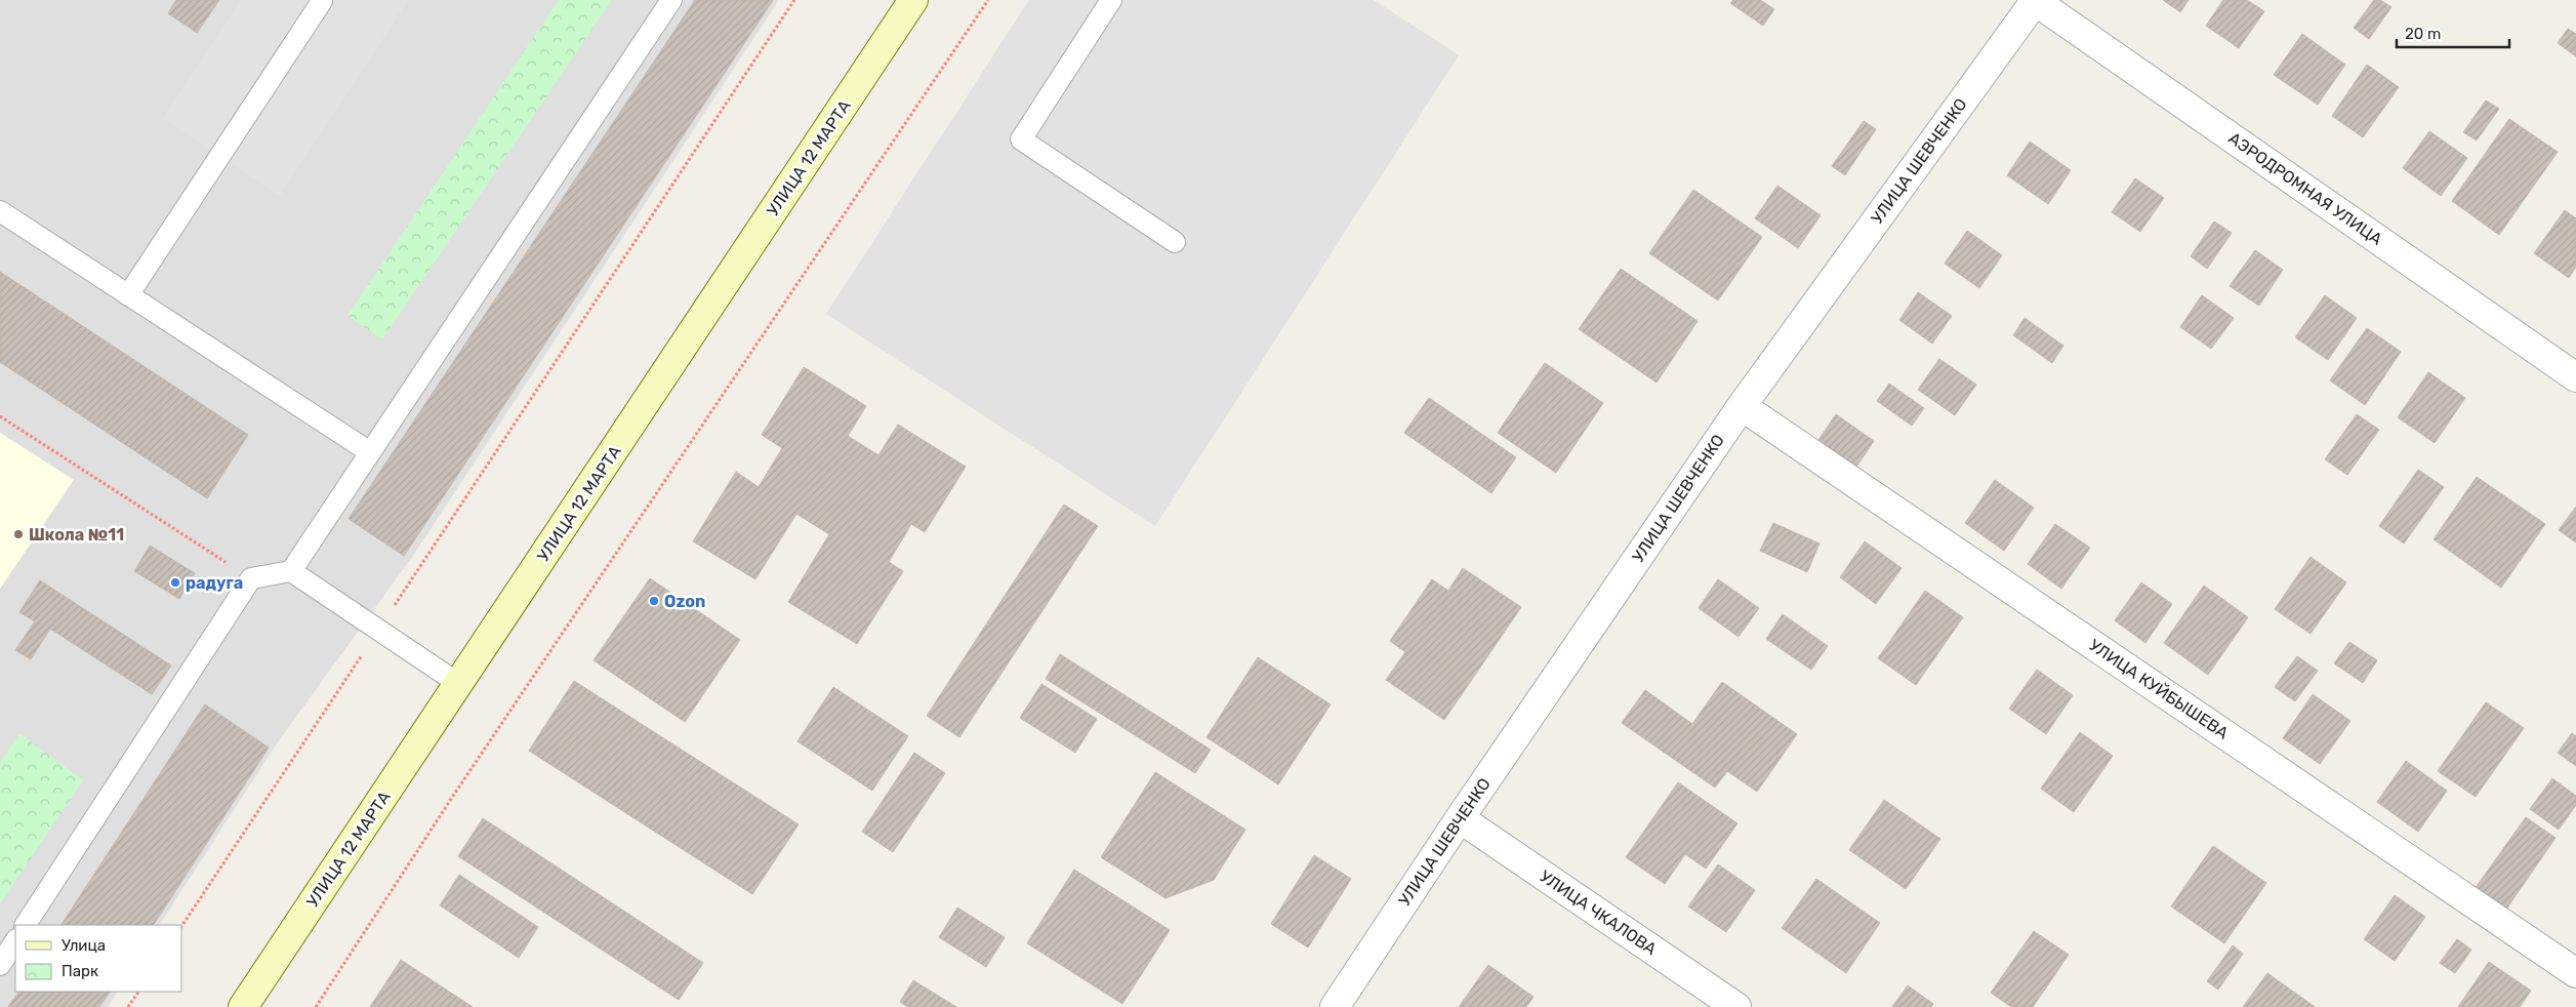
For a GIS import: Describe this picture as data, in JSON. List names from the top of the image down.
{
  "streets": {
    "street": [
      "УЛИЦА 12 МАРТА",
      "УЛИЦА ШЕВЧЕНКО",
      "АЭРОДРОМНАЯ УЛИЦА",
      "УЛИЦА КУЙБЫШЕВА",
      "УЛИЦА ЧКАЛОВА"
    ]
  },
  "crossings": [
    ["УЛИЦА ШЕВЧЕНКО", "АЭРОДРОМНАЯ УЛИЦА"],
    ["УЛИЦА ШЕВЧЕНКО", "УЛИЦА КУЙБЫШЕВА"],
    ["УЛИЦА ШЕВЧЕНКО", "УЛИЦА ЧКАЛОВА"]
  ],
  "places": ["Школа №11", "радуга", "Ozon"],
  "legend": ["Улица", "Парк"],
  "scale_bar": "20 m"
}
